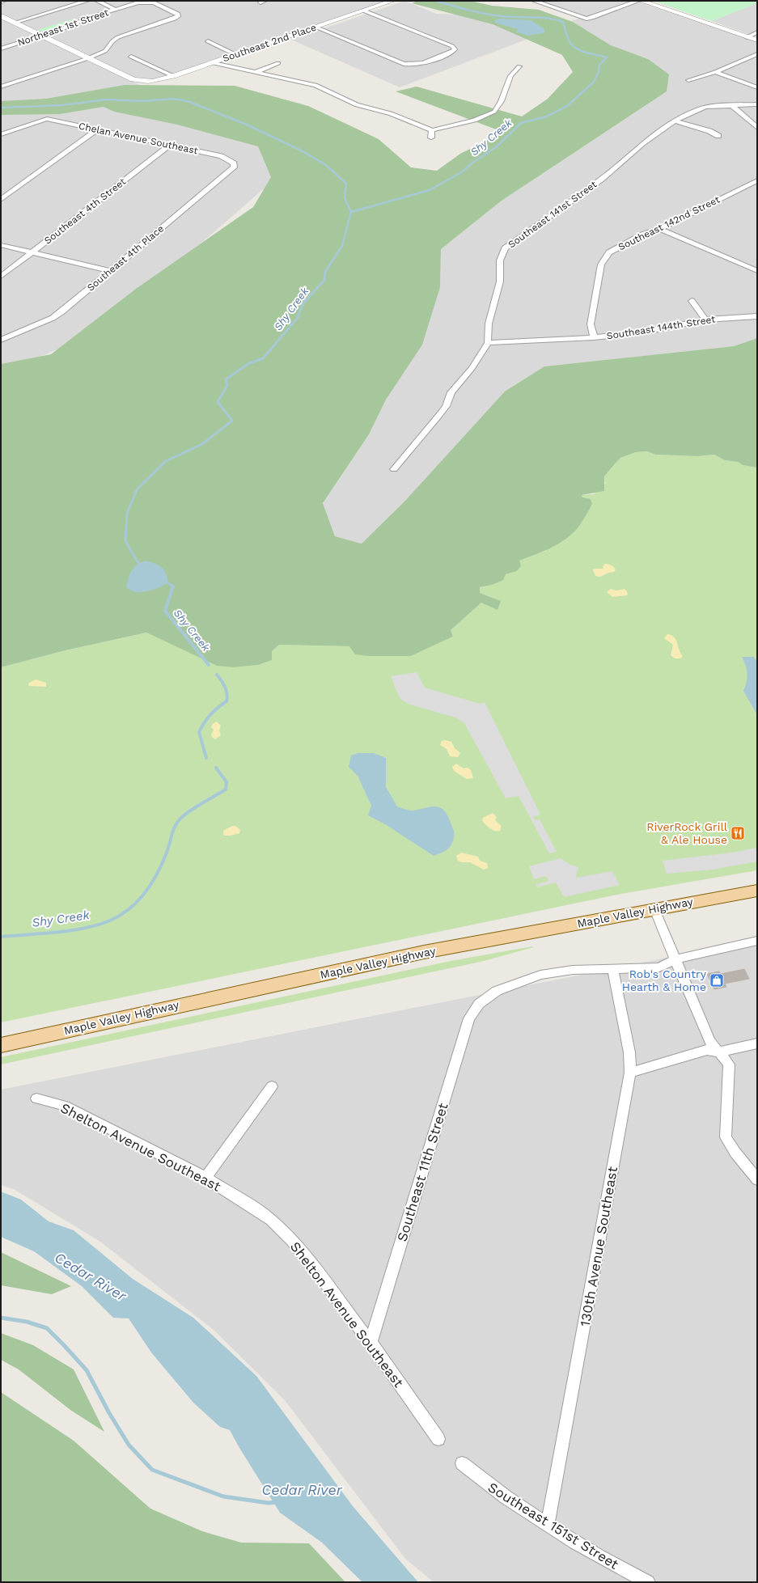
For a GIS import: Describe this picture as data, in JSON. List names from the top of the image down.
{
  "streets": {
    "main road": ["Maple Valley Highway"],
    "street": [
      "Northeast 1st Street",
      "Southeast 2nd Place",
      "Chelan Avenue Southeast",
      "Southeast 4th Street",
      "Southeast 141st Street",
      "Southeast 142nd Street",
      "Southeast 4th Place",
      "Southeast 144th Street",
      "Shelton Avenue Southeast",
      "Southeast 11th Street",
      "130th Avenue Southeast",
      "Southeast 151st Street"
    ]
  },
  "crossings": [
    ["Northeast 1st Street", "Southeast 2nd Place"],
    ["Chelan Avenue Southeast", "Southeast 4th Street"],
    ["Chelan Avenue Southeast", "Southeast 4th Place"],
    ["Southeast 141st Street", "Southeast 144th Street"],
    ["Southeast 142nd Street", "Southeast 144th Street"],
    ["Shelton Avenue Southeast", "Southeast 11th Street"],
    ["Southeast 11th Street", "130th Avenue Southeast"],
    ["130th Avenue Southeast", "Southeast 151st Street"]
  ],
  "water": ["Shy Creek", "Cedar River"],
  "places": {
    "restaurant": ["RiverRock Grill & Ale House"],
    "shop": ["Rob's Country Hearth & Home"]
  }
}
